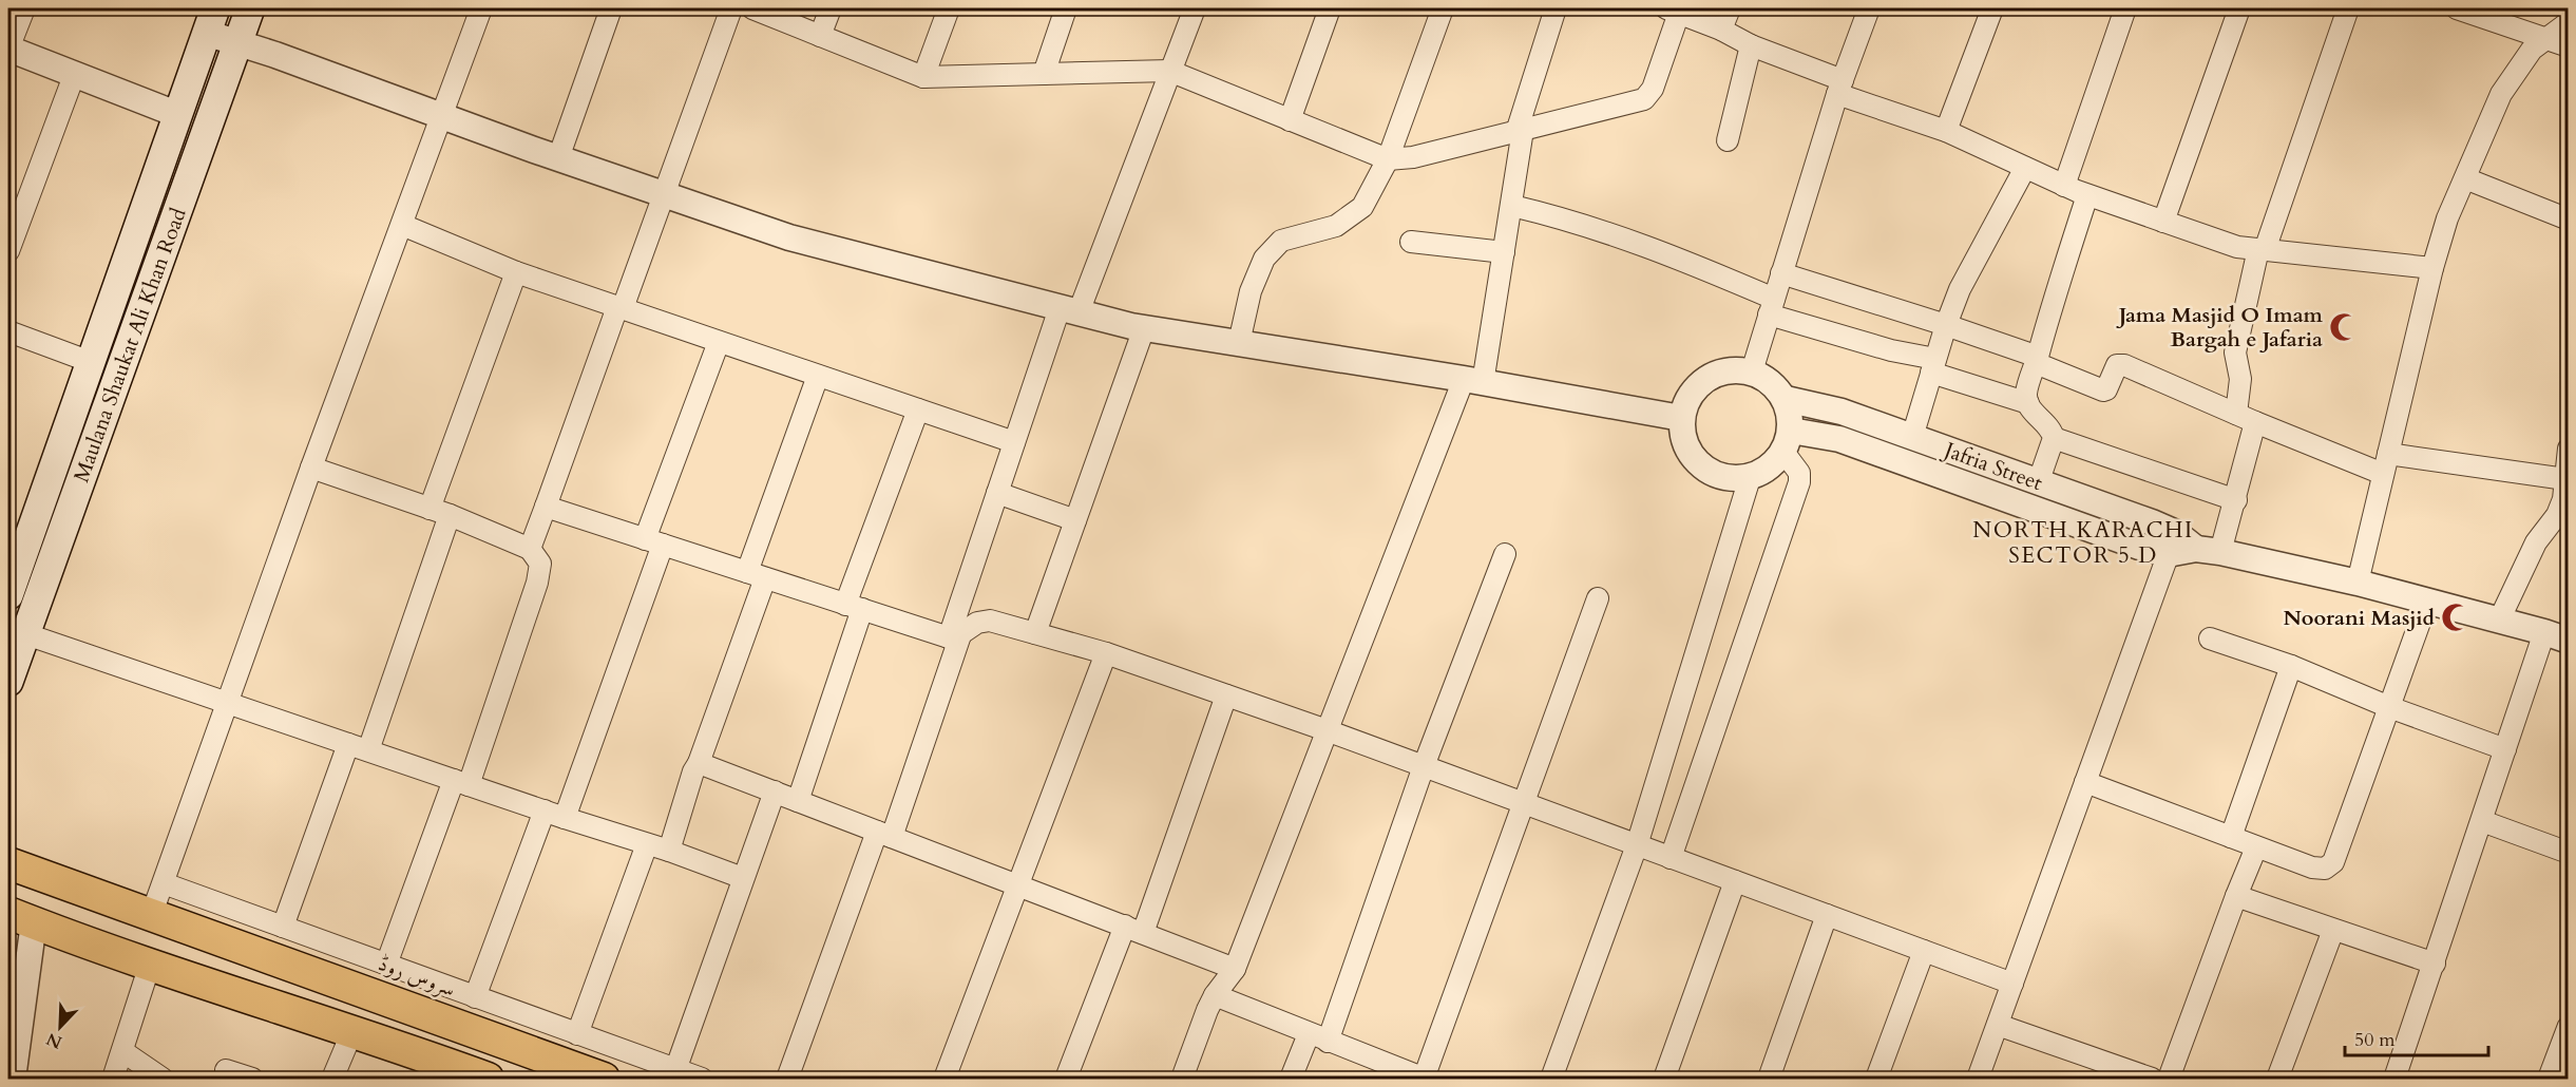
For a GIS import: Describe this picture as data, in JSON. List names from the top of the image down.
{
  "streets": {
    "main road": ["Maulana Shaukat Ali Khan Road"],
    "street": ["Jafria Street", "سروس روڈ"]
  },
  "districts": ["NORTH KARACHI SECTOR 5 D"],
  "places": {
    "mosque": ["Jama Masjid O Imam Bargah e Jafaria", "Noorani Masjid"]
  },
  "scale_bar": "50 m",
  "north": "bottom left"
}
